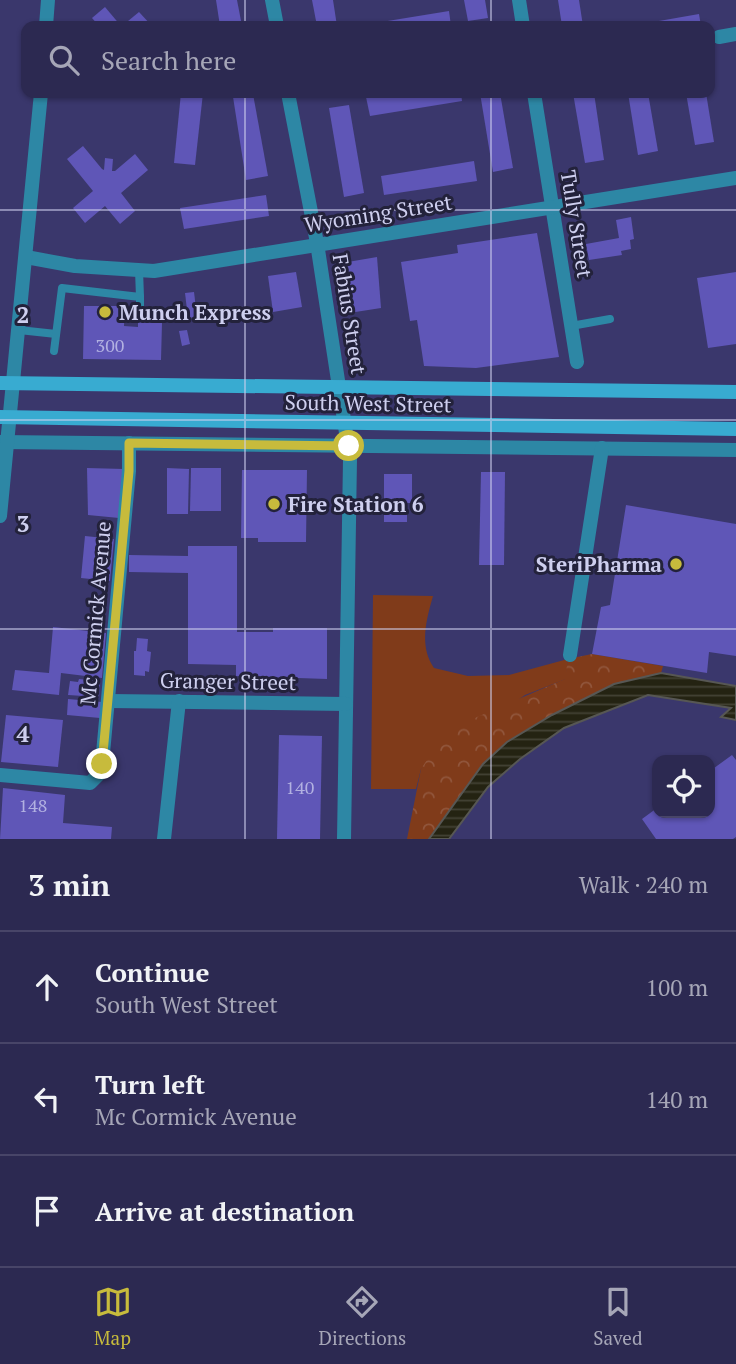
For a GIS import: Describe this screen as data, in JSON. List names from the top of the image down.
{
  "streets": {
    "main road": ["South West Street"],
    "street": [
      "Wyoming Street",
      "Tully Street",
      "Fabius Street",
      "Mc Cormick Avenue",
      "Granger Street"
    ]
  },
  "crossings": [
    ["Wyoming Street", "Tully Street"],
    ["Wyoming Street", "Fabius Street"],
    ["Fabius Street", "South West Street"],
    ["Fabius Street", "Granger Street"],
    ["South West Street", "Mc Cormick Avenue"],
    ["Mc Cormick Avenue", "Granger Street"]
  ],
  "places": ["Munch Express", "Fire Station 6", "SteriPharma"],
  "house_numbers": ["300", "140", "148"],
  "page": {
    "search": "Search here",
    "heading": ["3 min", "Walk · 240 m"],
    "list": [
      ["Continue", "South West Street", "100 m"],
      ["Turn left", "Mc Cormick Avenue", "140 m"],
      "Arrive at destination"
    ],
    "nav": ["Map", "Directions", "Saved"]
  },
  "grid": {
    "rows": ["2", "3", "4"]
  }
}
